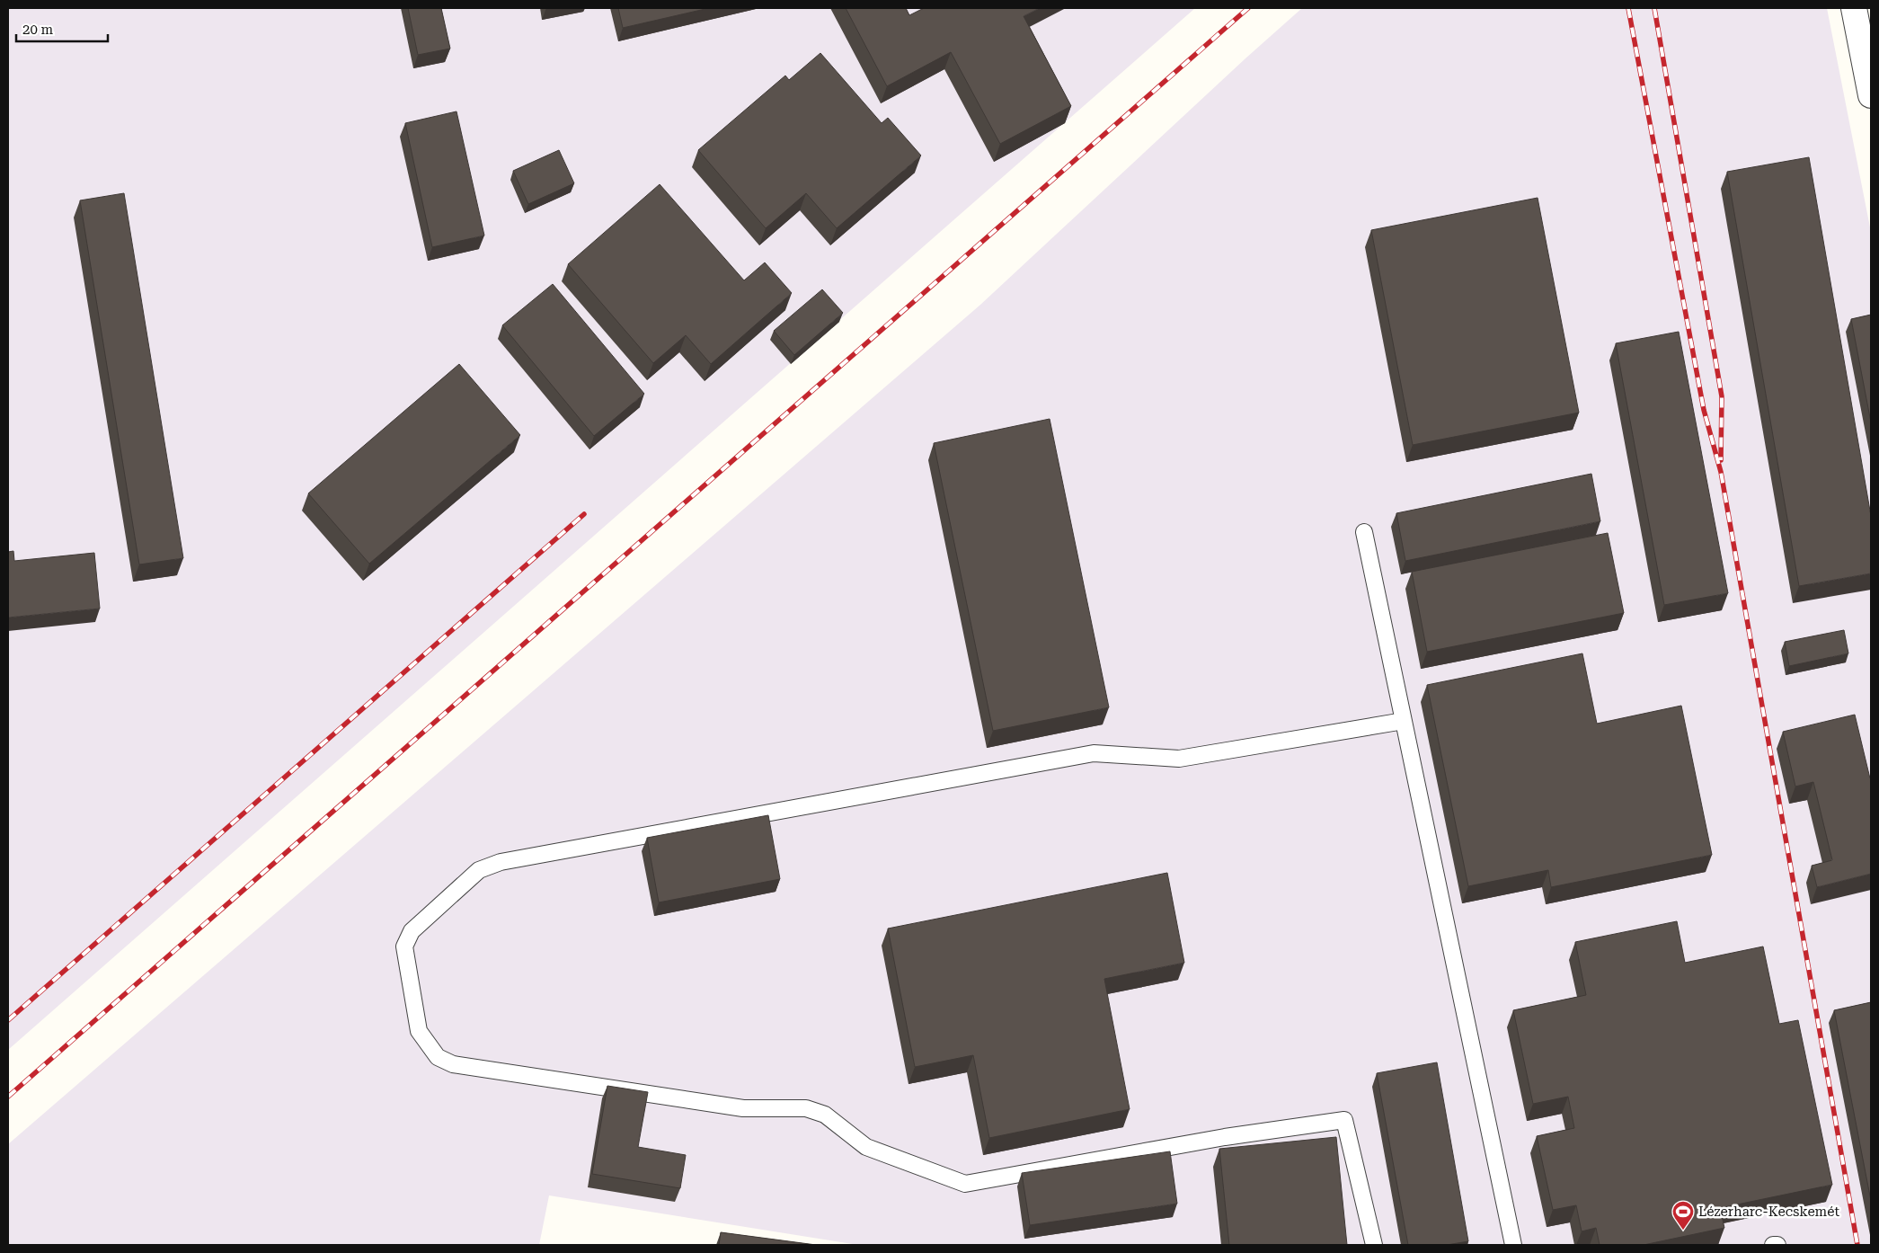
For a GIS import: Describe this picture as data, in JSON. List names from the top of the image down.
{
  "places": {
    "sports": ["Lézerharc-Kecskemét"]
  },
  "scale_bar": "20 m"
}
